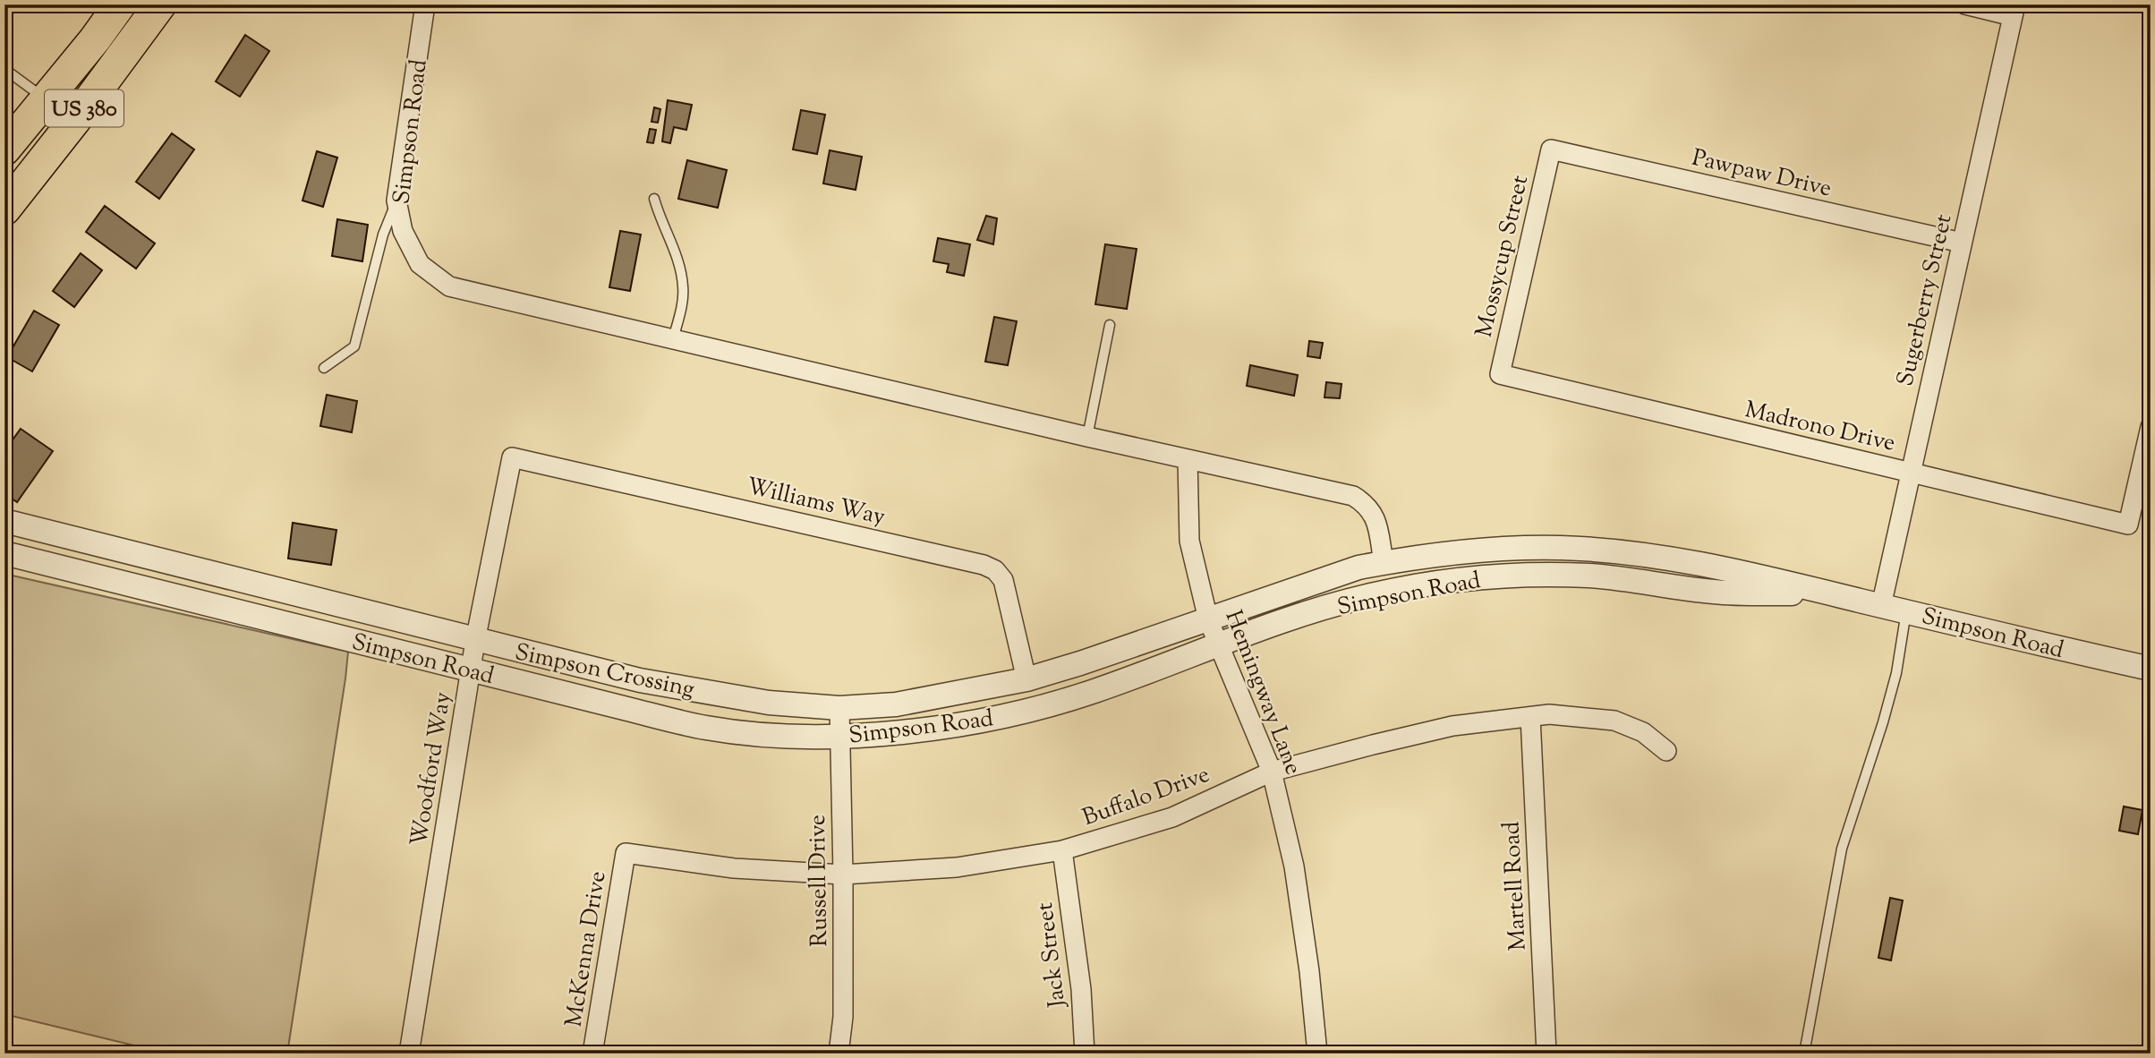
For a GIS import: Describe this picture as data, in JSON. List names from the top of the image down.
{
  "streets": {
    "highway": ["US 380"],
    "street": [
      "Simpson Road",
      "Pawpaw Drive",
      "Mossycup Street",
      "Sugerberry Street",
      "Madrono Drive",
      "Williams Way",
      "Simpson Crossing",
      "Hemingway Lane",
      "Woodford Way",
      "Buffalo Drive",
      "Russell Drive",
      "Martell Road",
      "McKenna Drive",
      "Jack Street"
    ]
  },
  "crossings": [
    ["Simpson Road", "Sugerberry Street"],
    ["Simpson Road", "Simpson Crossing"],
    ["Simpson Road", "Hemingway Lane"],
    ["Simpson Road", "Woodford Way"],
    ["Simpson Road", "Russell Drive"],
    ["Pawpaw Drive", "Mossycup Street"],
    ["Pawpaw Drive", "Sugerberry Street"],
    ["Mossycup Street", "Madrono Drive"],
    ["Sugerberry Street", "Madrono Drive"],
    ["Williams Way", "Simpson Crossing"],
    ["Williams Way", "Woodford Way"],
    ["Simpson Crossing", "Hemingway Lane"],
    ["Simpson Crossing", "Woodford Way"],
    ["Simpson Crossing", "Russell Drive"],
    ["Hemingway Lane", "Buffalo Drive"],
    ["Buffalo Drive", "Russell Drive"],
    ["Buffalo Drive", "Martell Road"],
    ["Buffalo Drive", "McKenna Drive"],
    ["Buffalo Drive", "Jack Street"]
  ]
}
